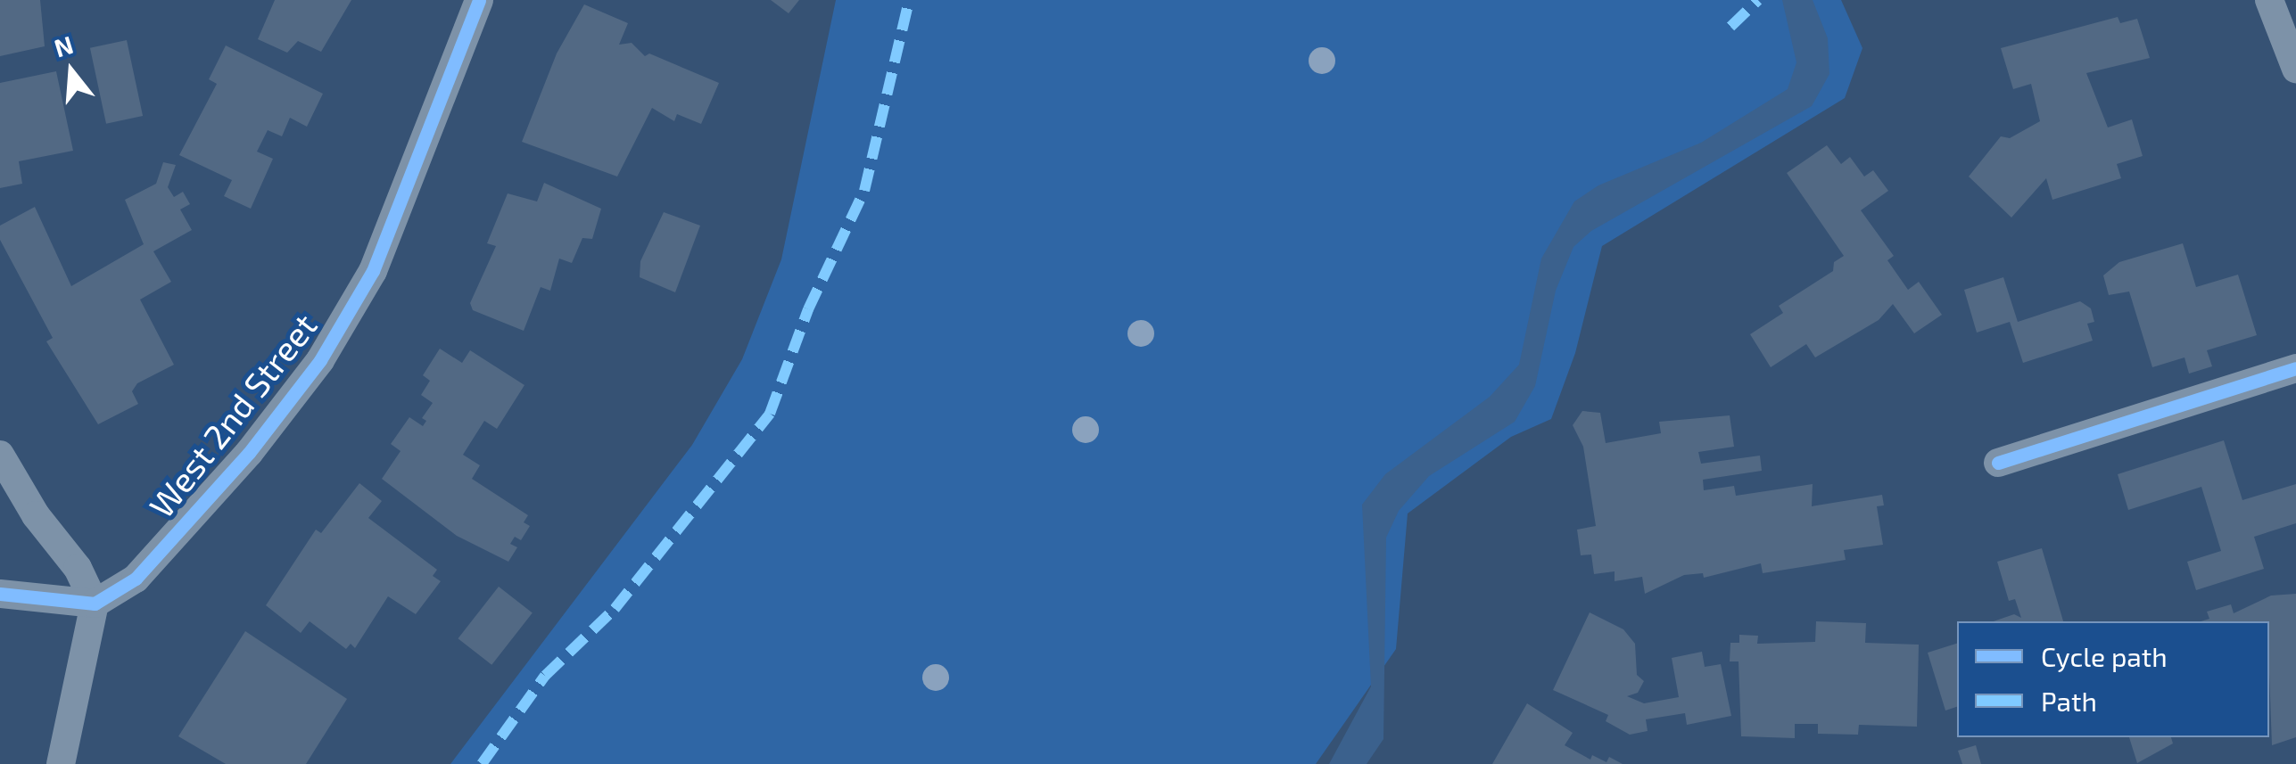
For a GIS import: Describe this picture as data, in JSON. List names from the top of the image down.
{
  "streets": {
    "street": ["West 2nd Street"]
  },
  "legend": ["Cycle path", "Path"],
  "north": "top"
}
